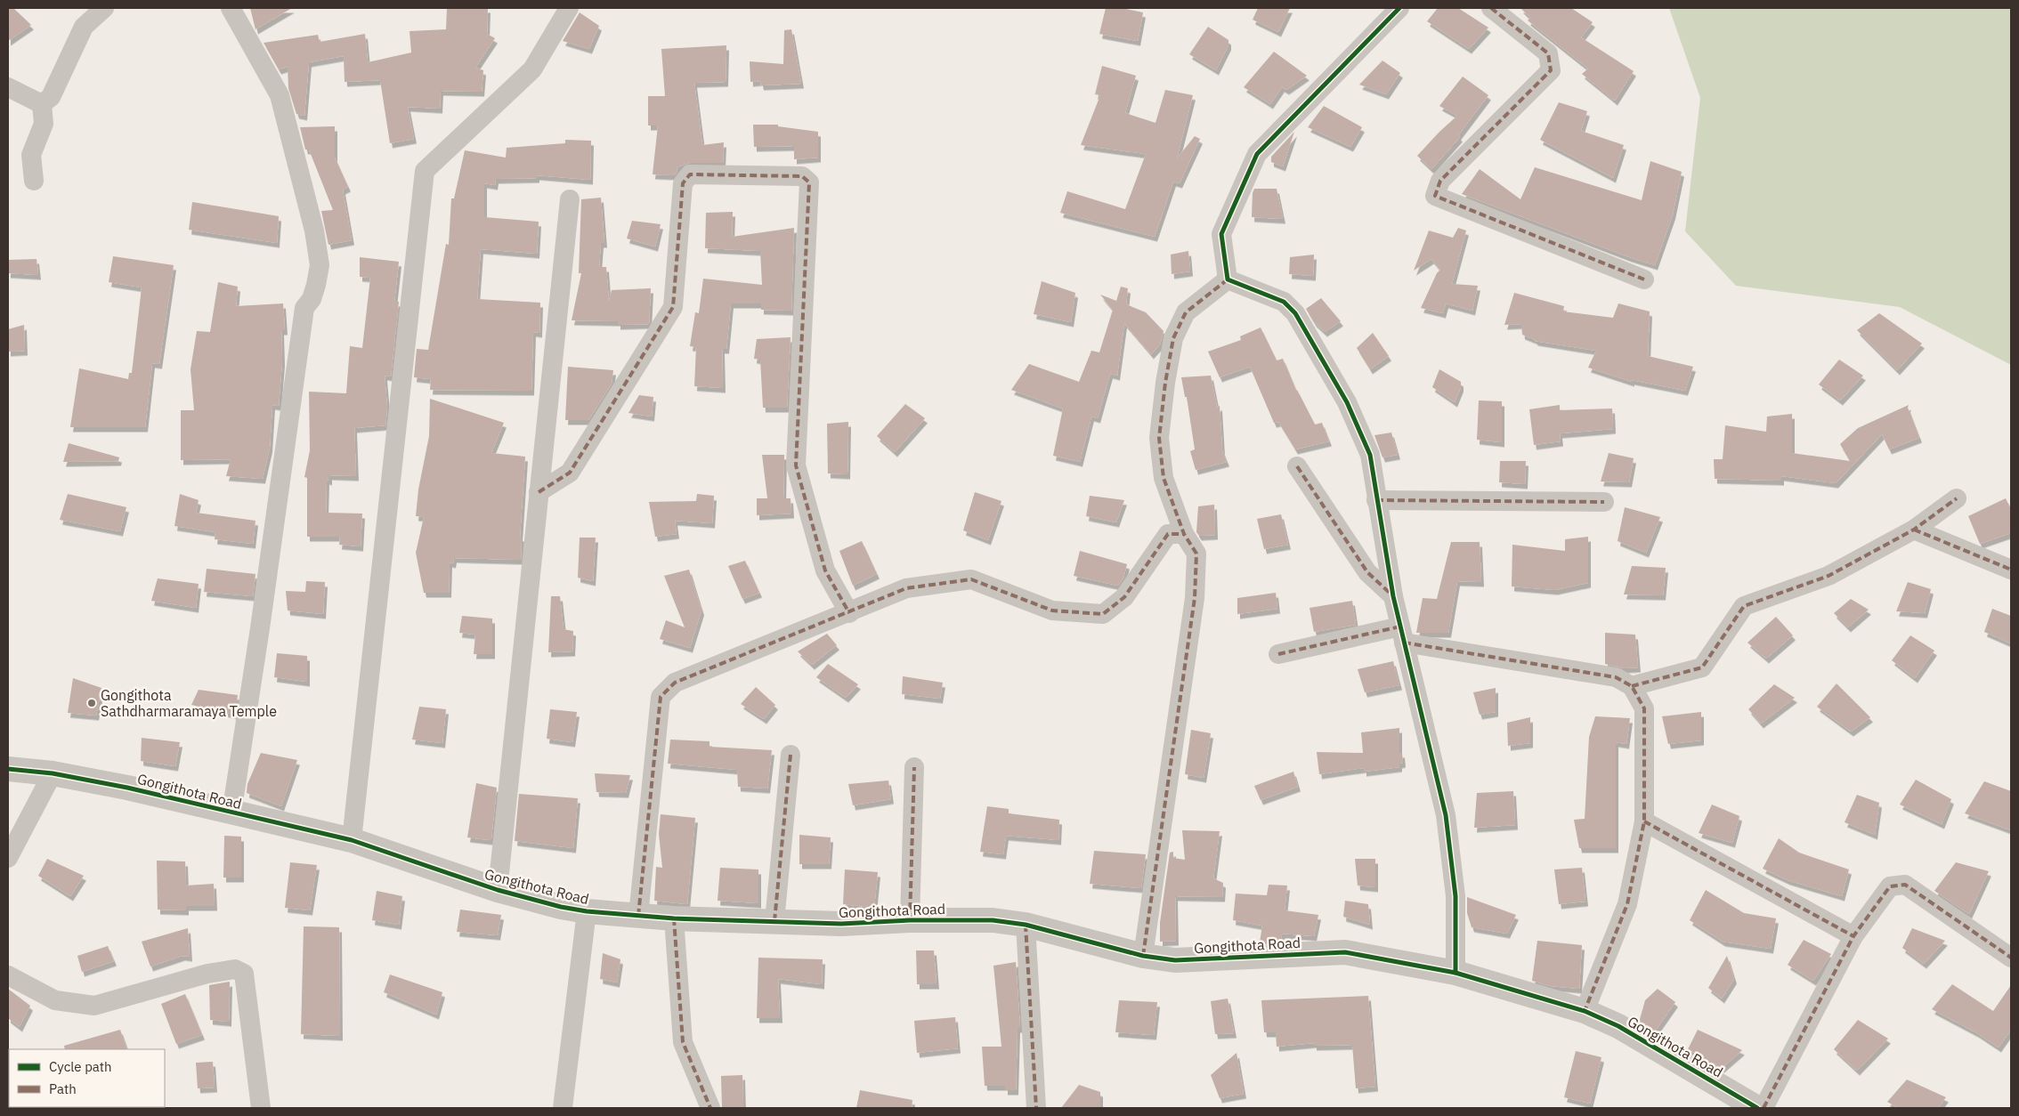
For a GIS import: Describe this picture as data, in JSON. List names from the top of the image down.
{
  "streets": {
    "street": ["Gongithota Road"]
  },
  "places": ["Gongithota Sathdharmaramaya Temple"],
  "legend": ["Cycle path", "Path"]
}
